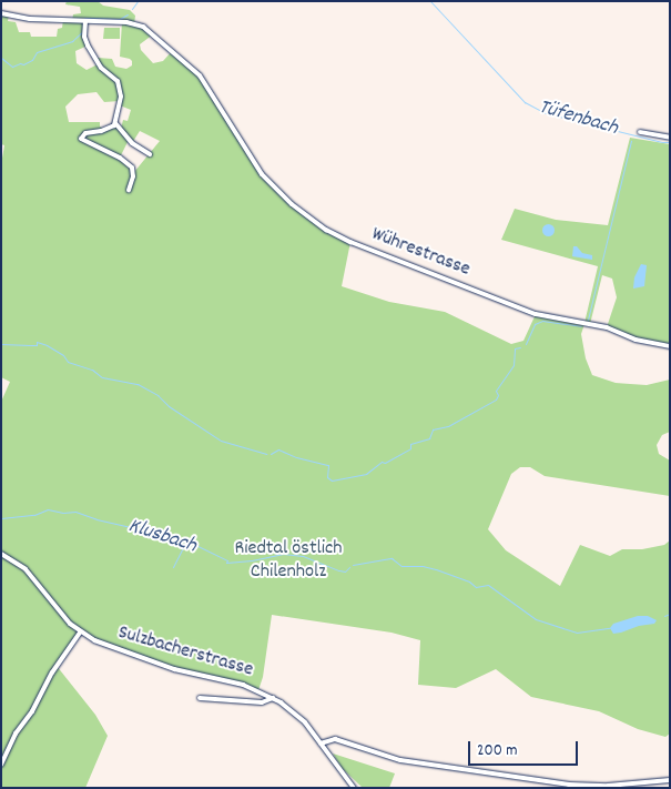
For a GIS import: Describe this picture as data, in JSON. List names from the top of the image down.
{
  "streets": {
    "street": ["Wührestrasse", "Sulzbacherstrasse"]
  },
  "water": ["Tüfenbach", "Klusbach"],
  "parks": ["Riedtal östlich Chilenholz"],
  "scale_bar": "200 m"
}
